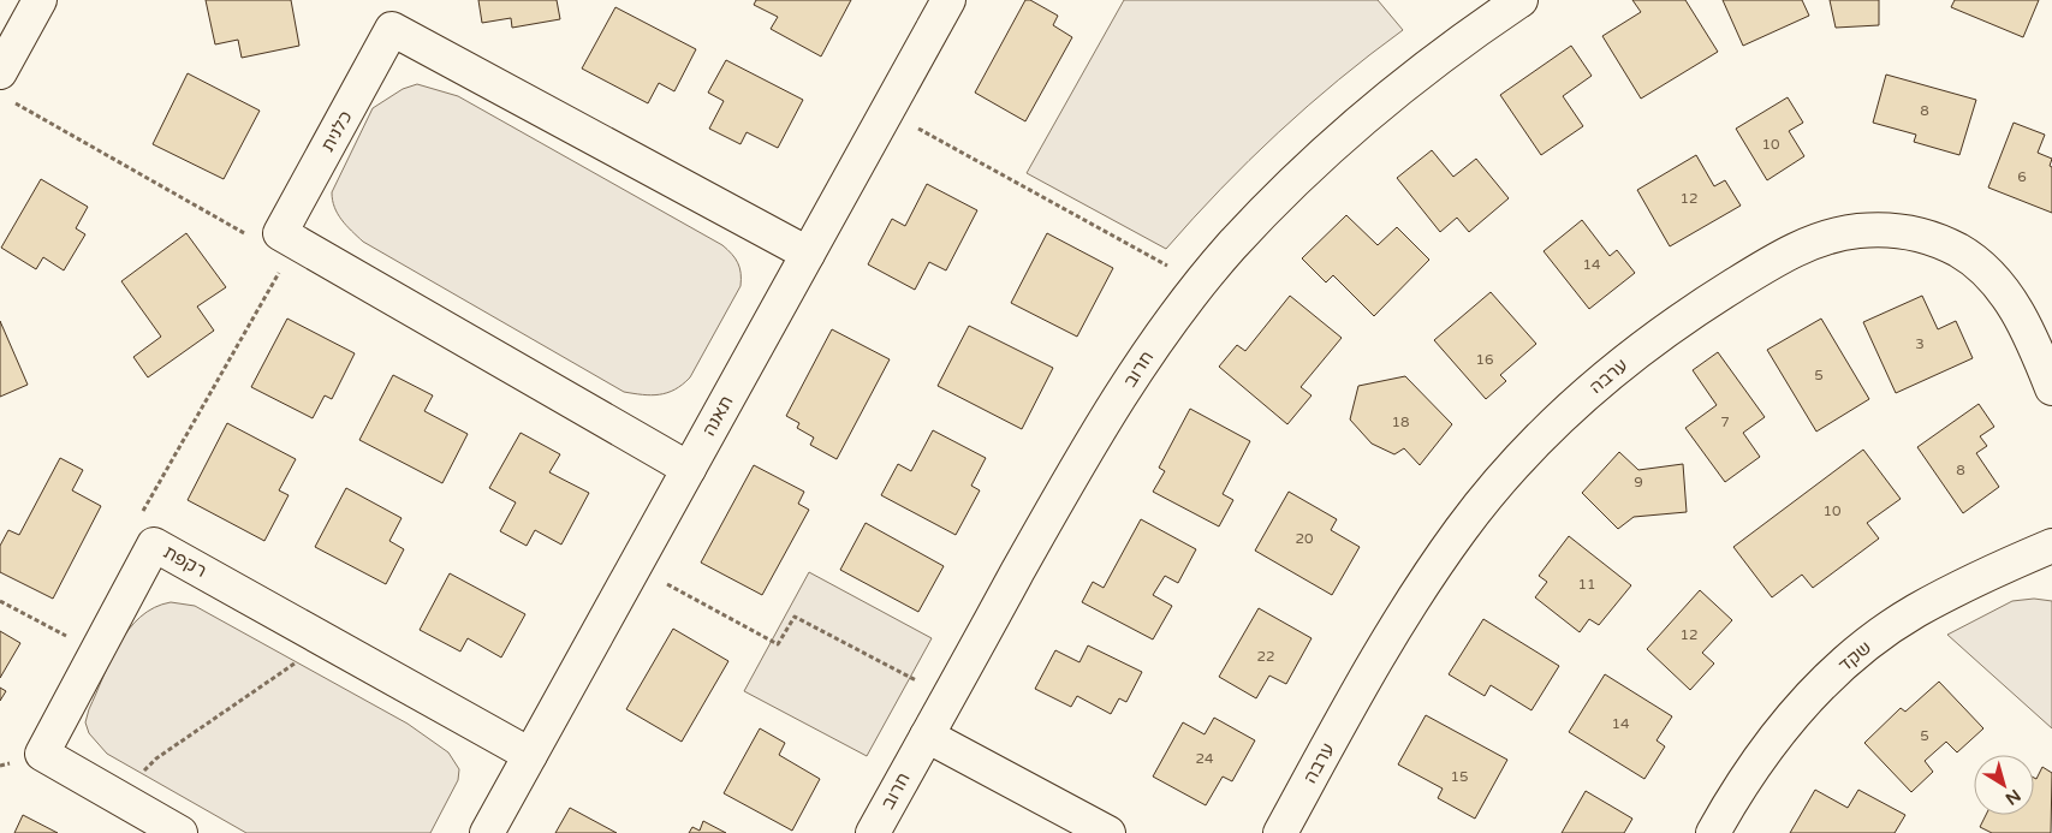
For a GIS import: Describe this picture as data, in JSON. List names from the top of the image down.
{
  "streets": {
    "street": [
      "כלנית",
      "חרוב",
      "ערבה",
      "תאנה",
      "רקפת",
      "שקד"
    ]
  },
  "crossings": [
    ["כלנית", "תאנה"],
    ["תאנה", "רקפת"]
  ],
  "house_numbers": [
    "8",
    "10",
    "6",
    "12",
    "14",
    "3",
    "16",
    "5",
    "18",
    "7",
    "8",
    "9",
    "10",
    "20",
    "11",
    "12",
    "22",
    "14",
    "5",
    "24",
    "15"
  ],
  "north": "bottom right"
}
